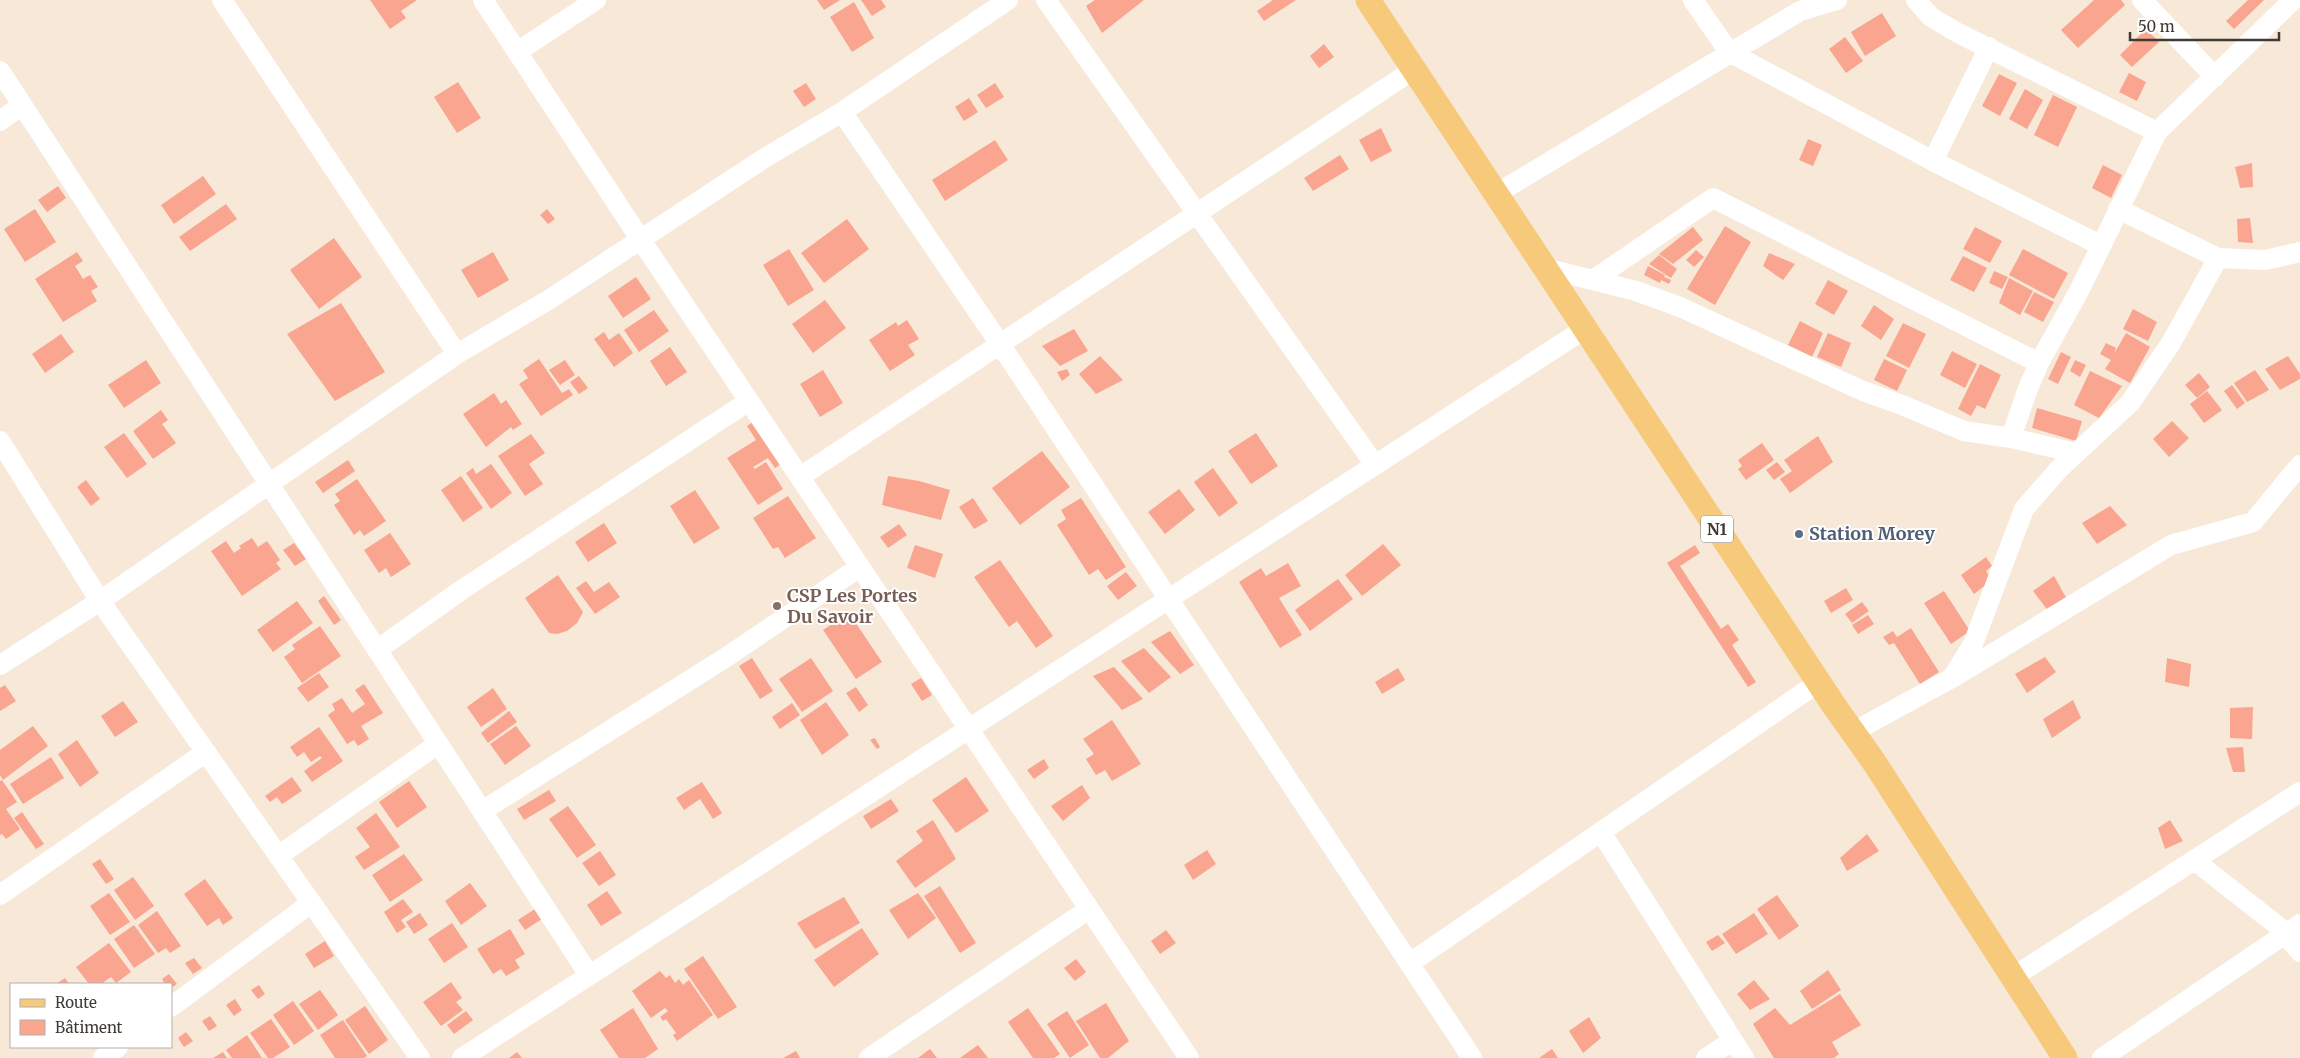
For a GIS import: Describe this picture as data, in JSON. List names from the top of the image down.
{
  "streets": {
    "main road": ["N1"]
  },
  "places": ["Station Morey", "CSP Les Portes Du Savoir"],
  "legend": ["Route", "Bâtiment"],
  "scale_bar": "50 m"
}
